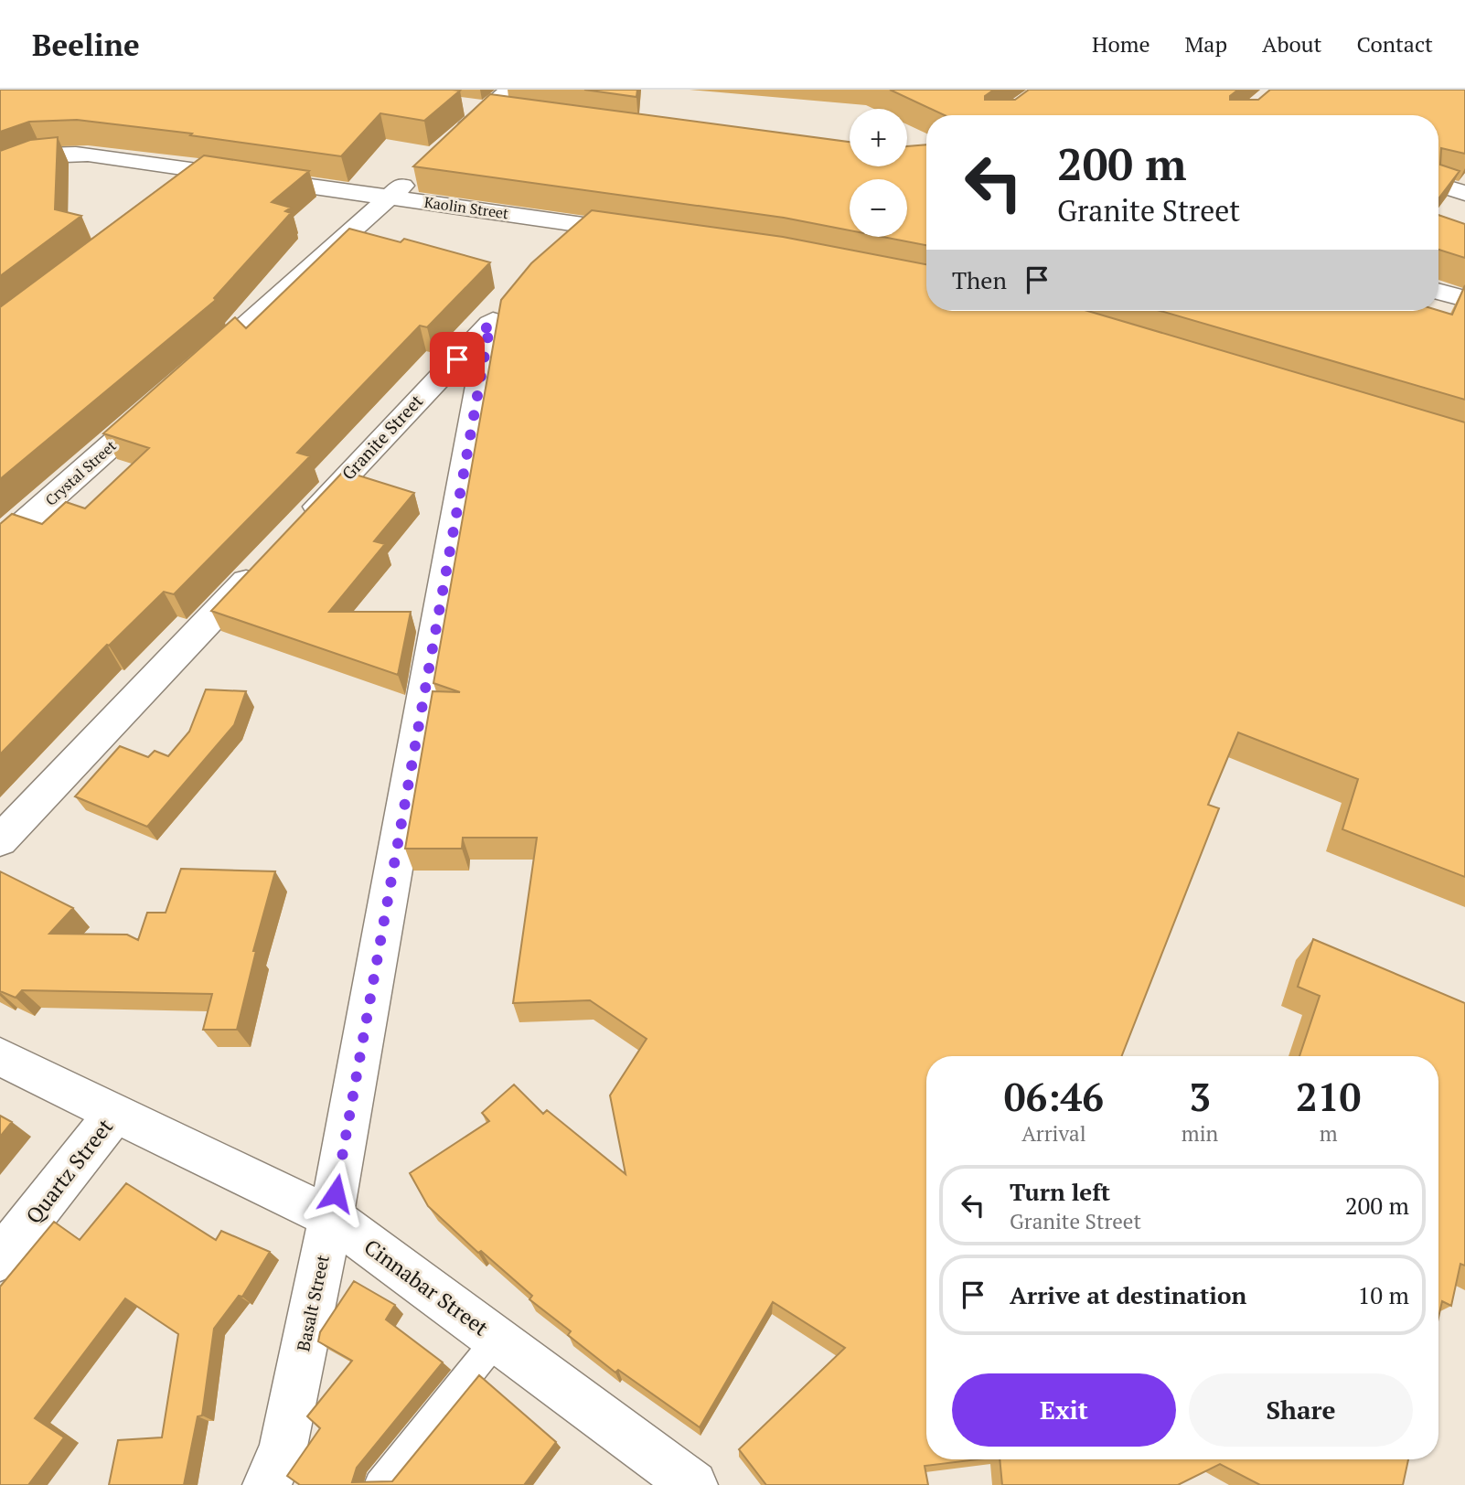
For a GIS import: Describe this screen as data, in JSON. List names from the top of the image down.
{
  "streets": {
    "street": [
      "Kaolin Street",
      "Granite Street",
      "Crystal Street",
      "Quartz Street",
      "Cinnabar Street",
      "Basalt Street"
    ]
  },
  "crossings": [
    ["Granite Street", "Basalt Street"],
    ["Quartz Street", "Cinnabar Street"],
    ["Cinnabar Street", "Basalt Street"]
  ],
  "page": {
    "header": "Beeline",
    "nav": [
      "Home",
      "Map",
      "About",
      "Contact"
    ],
    "map_buttons": ["+", "−"],
    "turn": ["200 m", "Granite Street"],
    "then": "Then",
    "eta": [
      "06:46",
      "Arrival",
      "3",
      "min",
      "210",
      "m"
    ],
    "list": [
      {
        "name": "Turn left",
        "note": "Granite Street",
        "value": "200 m"
      },
      {
        "name": "Arrive at destination",
        "value": "10 m"
      }
    ],
    "buttons": ["Exit", "Share"]
  }
}
